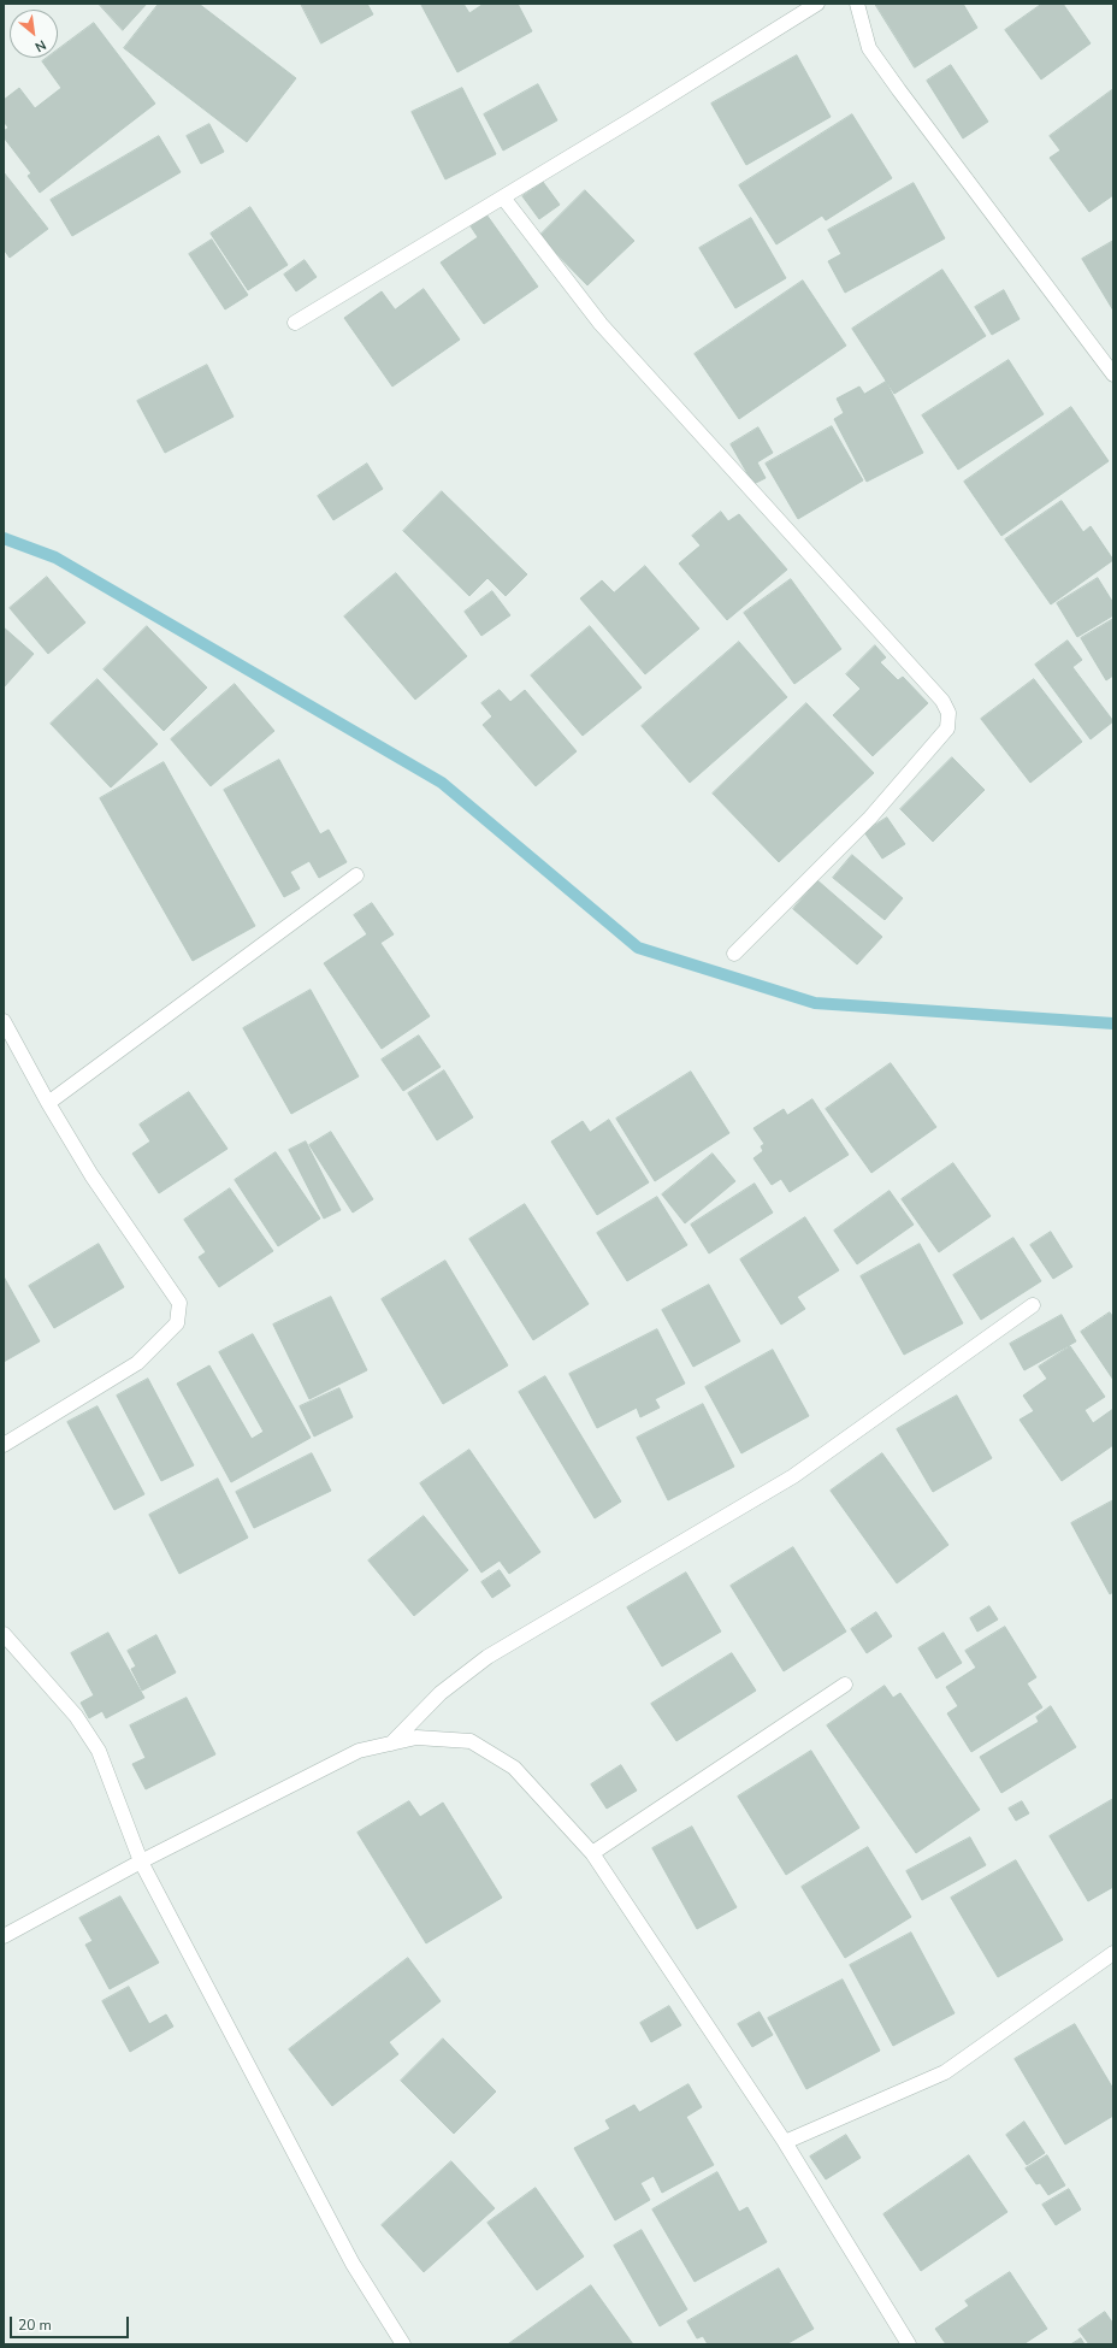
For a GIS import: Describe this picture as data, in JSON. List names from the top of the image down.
{
  "scale_bar": "20 m",
  "north": "bottom right"
}
